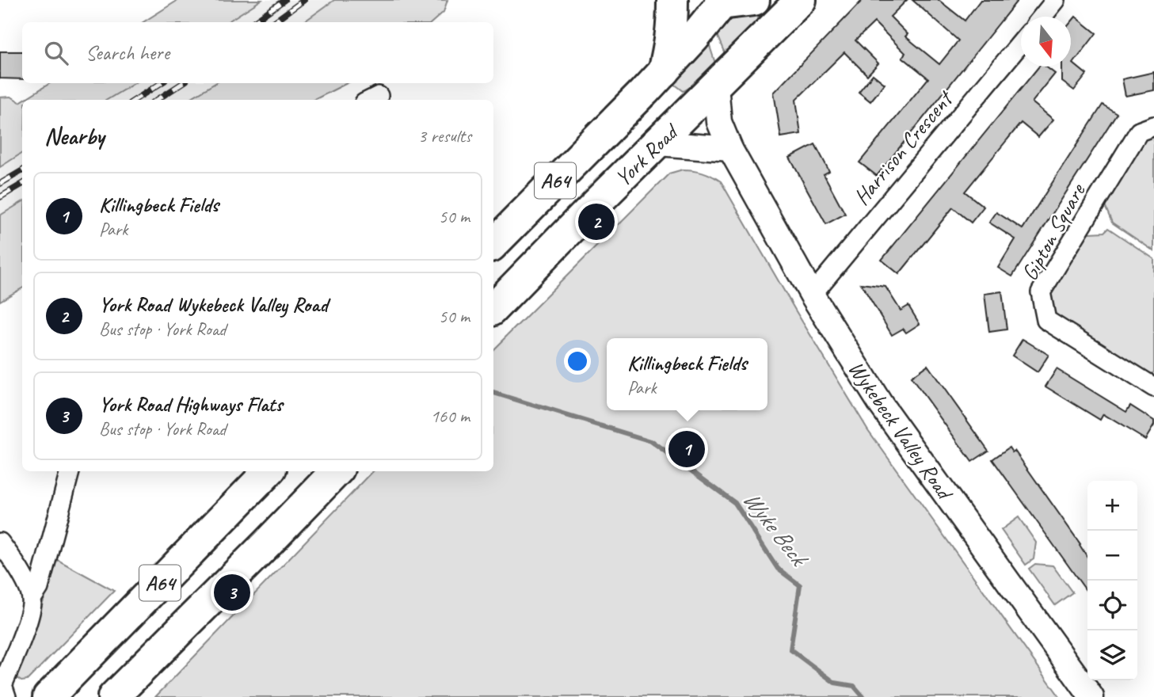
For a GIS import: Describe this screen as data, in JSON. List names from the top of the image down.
{
  "streets": {
    "highway": ["York Road", "A64"],
    "street": ["Harrison Crescent", "Gipton Square", "Wykebeck Valley Road"]
  },
  "crossings": [
    ["Harrison Crescent", "Wykebeck Valley Road"],
    ["York Road", "Wykebeck Valley Road"]
  ],
  "water": ["Wyke Beck"],
  "north": "bottom",
  "page": {
    "search": "Search here",
    "heading": ["Nearby", "3 results"],
    "list": [
      {
        "mark": "1",
        "name": "Killingbeck Fields",
        "note": "Park",
        "value": "50 m"
      },
      {
        "mark": "2",
        "name": "York Road Wykebeck Valley Road",
        "note": "Bus stop · York Road",
        "value": "50 m"
      },
      {
        "mark": "3",
        "name": "York Road Highways Flats",
        "note": "Bus stop · York Road",
        "value": "160 m"
      }
    ],
    "pins": ["2", "1", "3"],
    "popup": ["Killingbeck Fields", "Park"],
    "map_buttons": ["+", "−"]
  }
}
